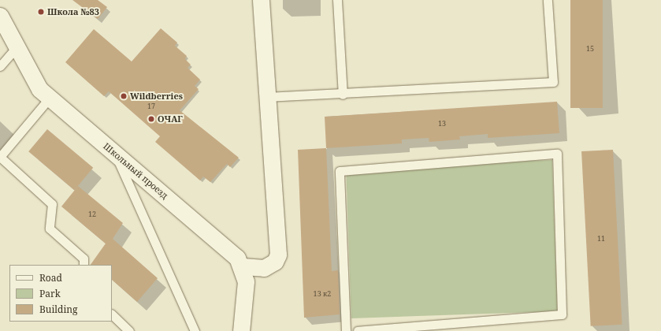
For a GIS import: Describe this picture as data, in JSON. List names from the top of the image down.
{
  "streets": {
    "street": ["Школьный проезд"]
  },
  "places": ["Школа №83", "Wildberries", "ОЧАГ"],
  "house_numbers": [
    "15",
    "17",
    "13",
    "12",
    "11",
    "13 к2"
  ],
  "legend": ["Road", "Park", "Building"]
}
